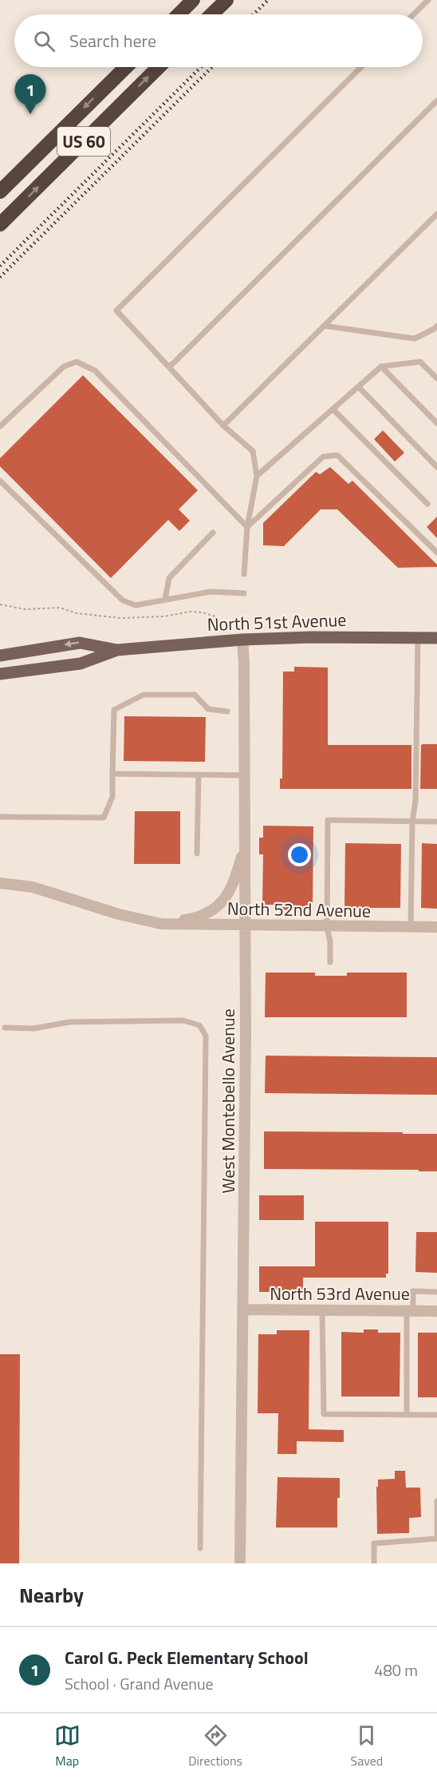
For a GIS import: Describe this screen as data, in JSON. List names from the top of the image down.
{
  "streets": {
    "highway": ["US 60"],
    "main road": ["North 51st Avenue"],
    "street": ["North 52nd Avenue", "West Montebello Avenue", "North 53rd Avenue"]
  },
  "crossings": [
    ["North 51st Avenue", "West Montebello Avenue"],
    ["North 52nd Avenue", "West Montebello Avenue"],
    ["West Montebello Avenue", "North 53rd Avenue"]
  ],
  "page": {
    "search": "Search here",
    "pins": "1",
    "heading": "Nearby",
    "list": [
      {
        "mark": "1",
        "name": "Carol G. Peck Elementary School",
        "note": "School · Grand Avenue",
        "value": "480 m"
      }
    ],
    "nav": ["Map", "Directions", "Saved"]
  }
}
